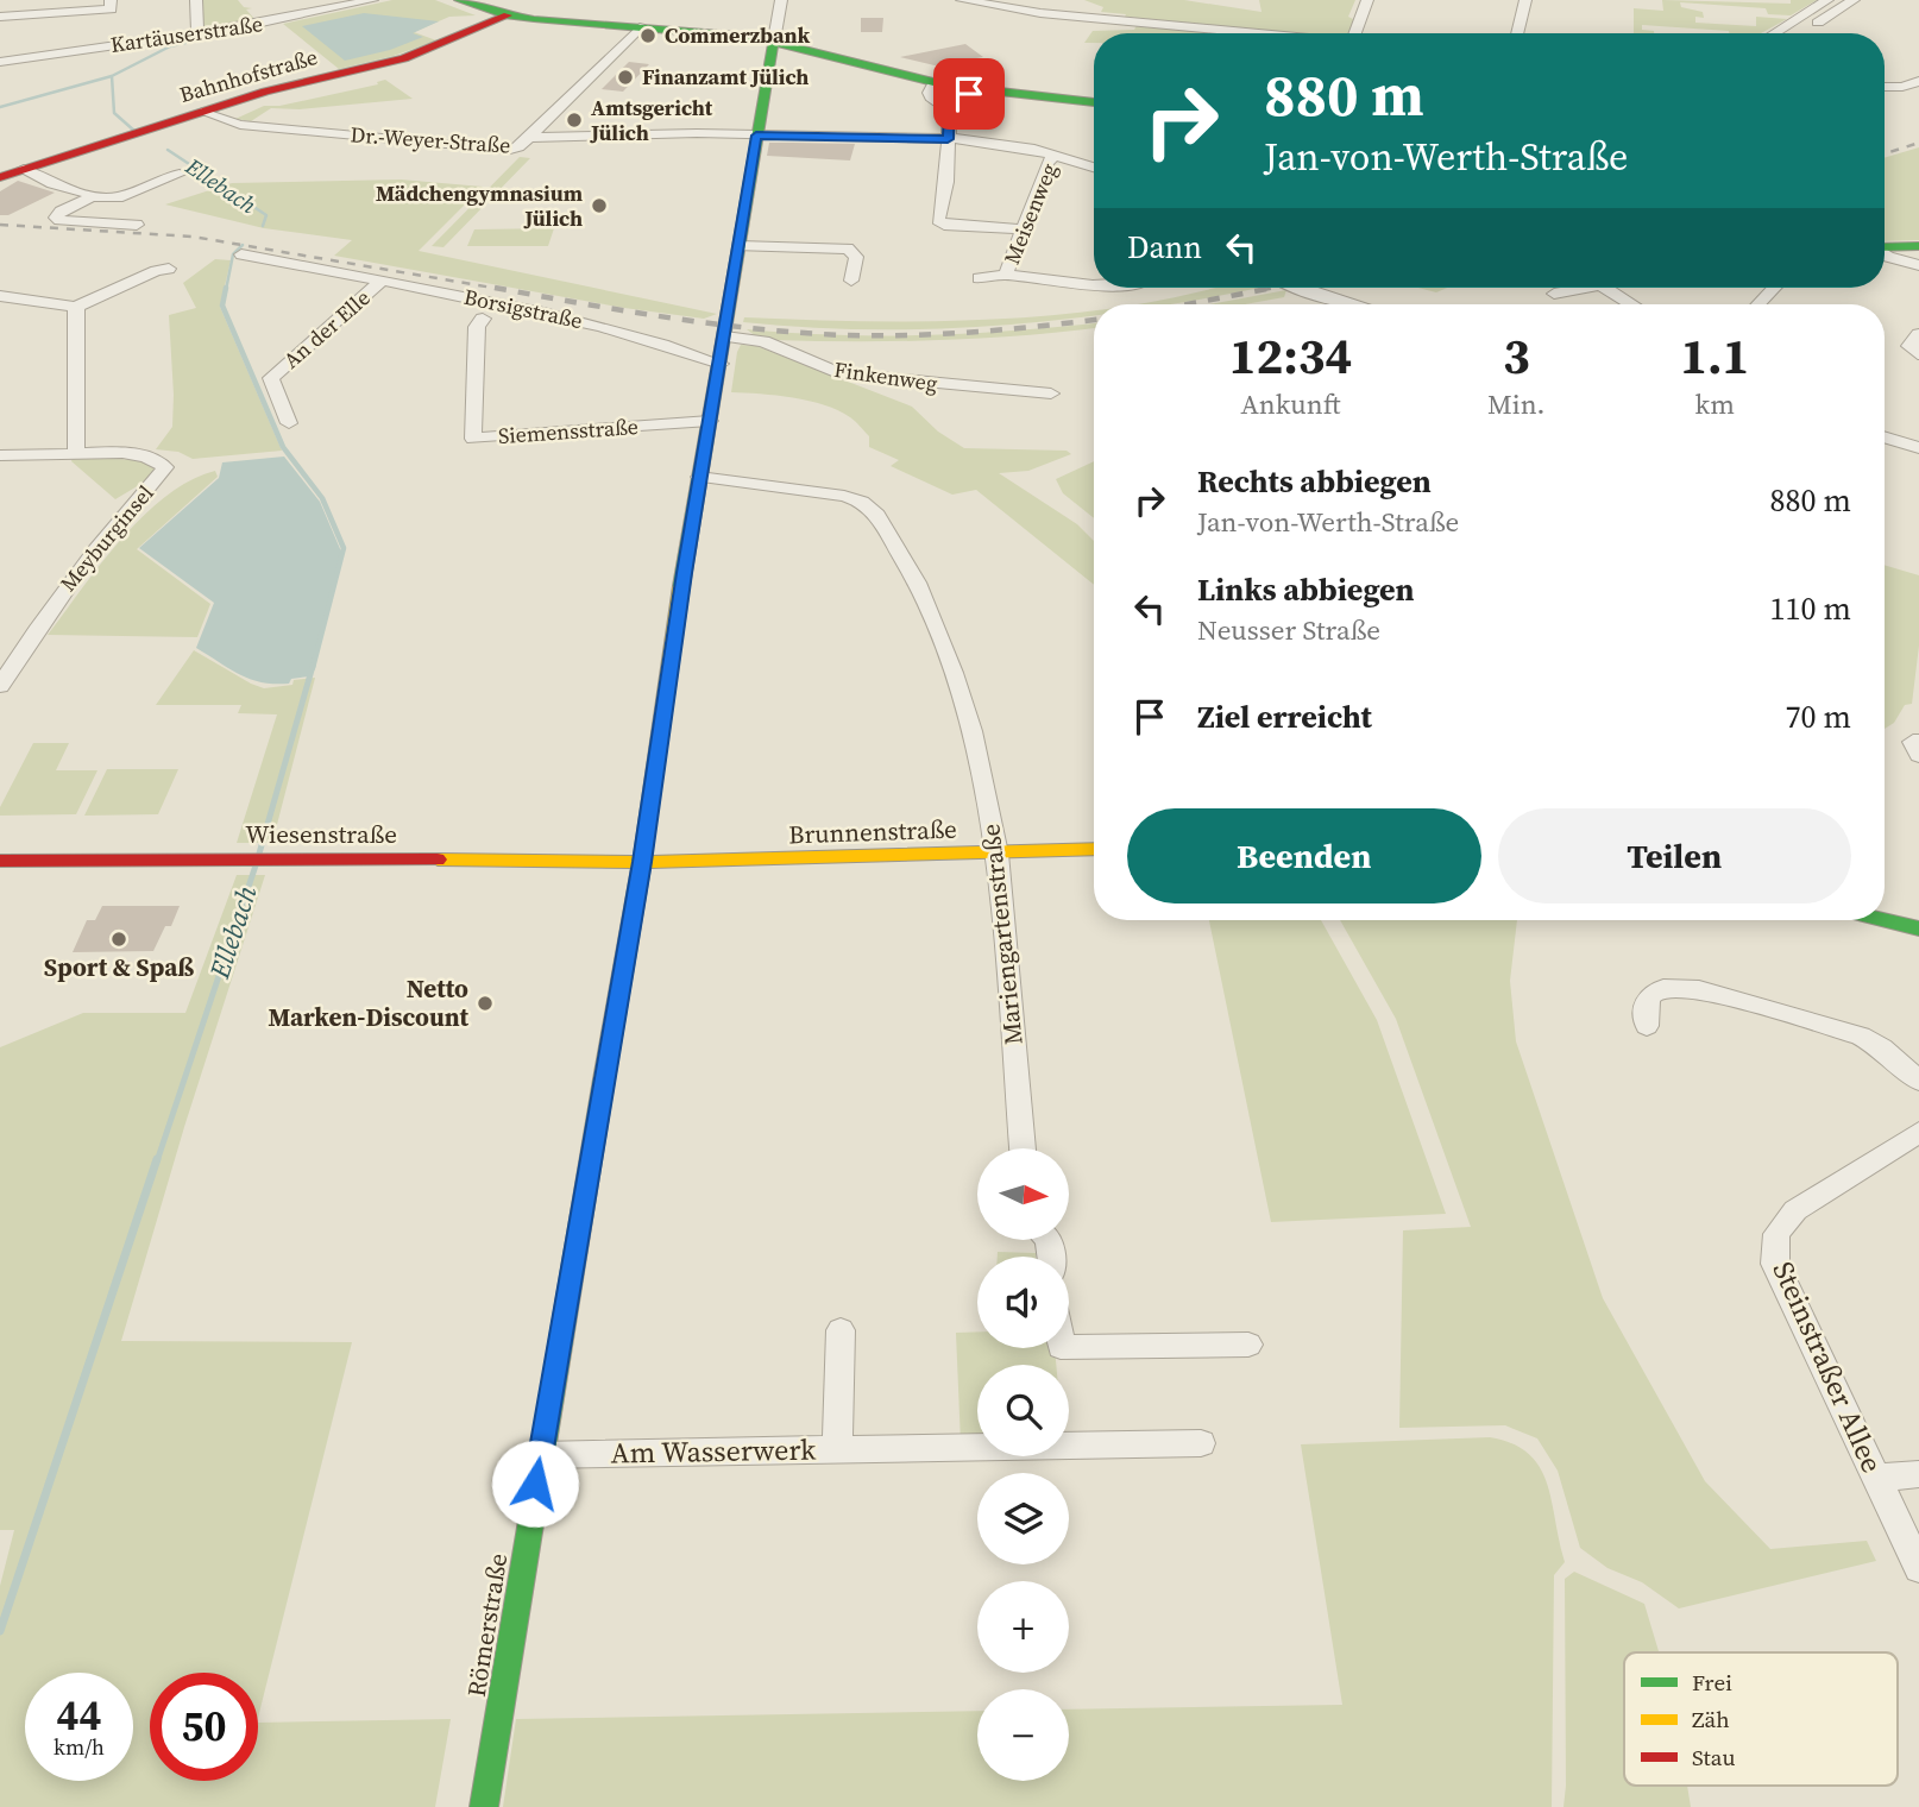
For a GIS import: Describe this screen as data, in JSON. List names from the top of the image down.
{
  "streets": {
    "main road": [
      "Bahnhofstraße",
      "Brunnenstraße",
      "Wiesenstraße",
      "Römerstraße"
    ],
    "street": [
      "Kartäuserstraße",
      "Dr.-Weyer-Straße",
      "Meisenweg",
      "Borsigstraße",
      "An der Elle",
      "Finkenweg",
      "Siemensstraße",
      "Meyburginsel",
      "Mariengartenstraße",
      "Steinstraßer Allee",
      "Am Wasserwerk"
    ]
  },
  "crossings": [
    ["Bahnhofstraße", "Dr.-Weyer-Straße"],
    ["Dr.-Weyer-Straße", "Meisenweg"],
    ["Dr.-Weyer-Straße", "Römerstraße"],
    ["Borsigstraße", "An der Elle"],
    ["Borsigstraße", "Römerstraße"],
    ["Finkenweg", "Römerstraße"],
    ["Siemensstraße", "Römerstraße"],
    ["Brunnenstraße", "Wiesenstraße"],
    ["Brunnenstraße", "Mariengartenstraße"],
    ["Brunnenstraße", "Römerstraße"],
    ["Wiesenstraße", "Römerstraße"],
    ["Mariengartenstraße", "Römerstraße"],
    ["Am Wasserwerk", "Römerstraße"]
  ],
  "water": ["Ellebach"],
  "places": [
    "Commerzbank",
    "Finanzamt Jülich",
    "Amtsgericht Jülich",
    "Mädchengymnasium Jülich",
    "Sport & Spaß",
    "Netto Marken-Discount"
  ],
  "legend": ["Frei", "Zäh", "Stau"],
  "north": "right",
  "page": {
    "turn": ["880 m", "Jan-von-Werth-Straße"],
    "then": "Dann",
    "eta": [
      "12:34",
      "Ankunft",
      "3",
      "Min.",
      "1.1",
      "km"
    ],
    "list": [
      {
        "name": "Rechts abbiegen",
        "note": "Jan-von-Werth-Straße",
        "value": "880 m"
      },
      {
        "name": "Links abbiegen",
        "note": "Neusser Straße",
        "value": "110 m"
      },
      {
        "name": "Ziel erreicht",
        "value": "70 m"
      }
    ],
    "buttons": ["Beenden", "Teilen"],
    "map_buttons": ["+", "−"],
    "speed": "44 km/h",
    "limit": "50"
  }
}
